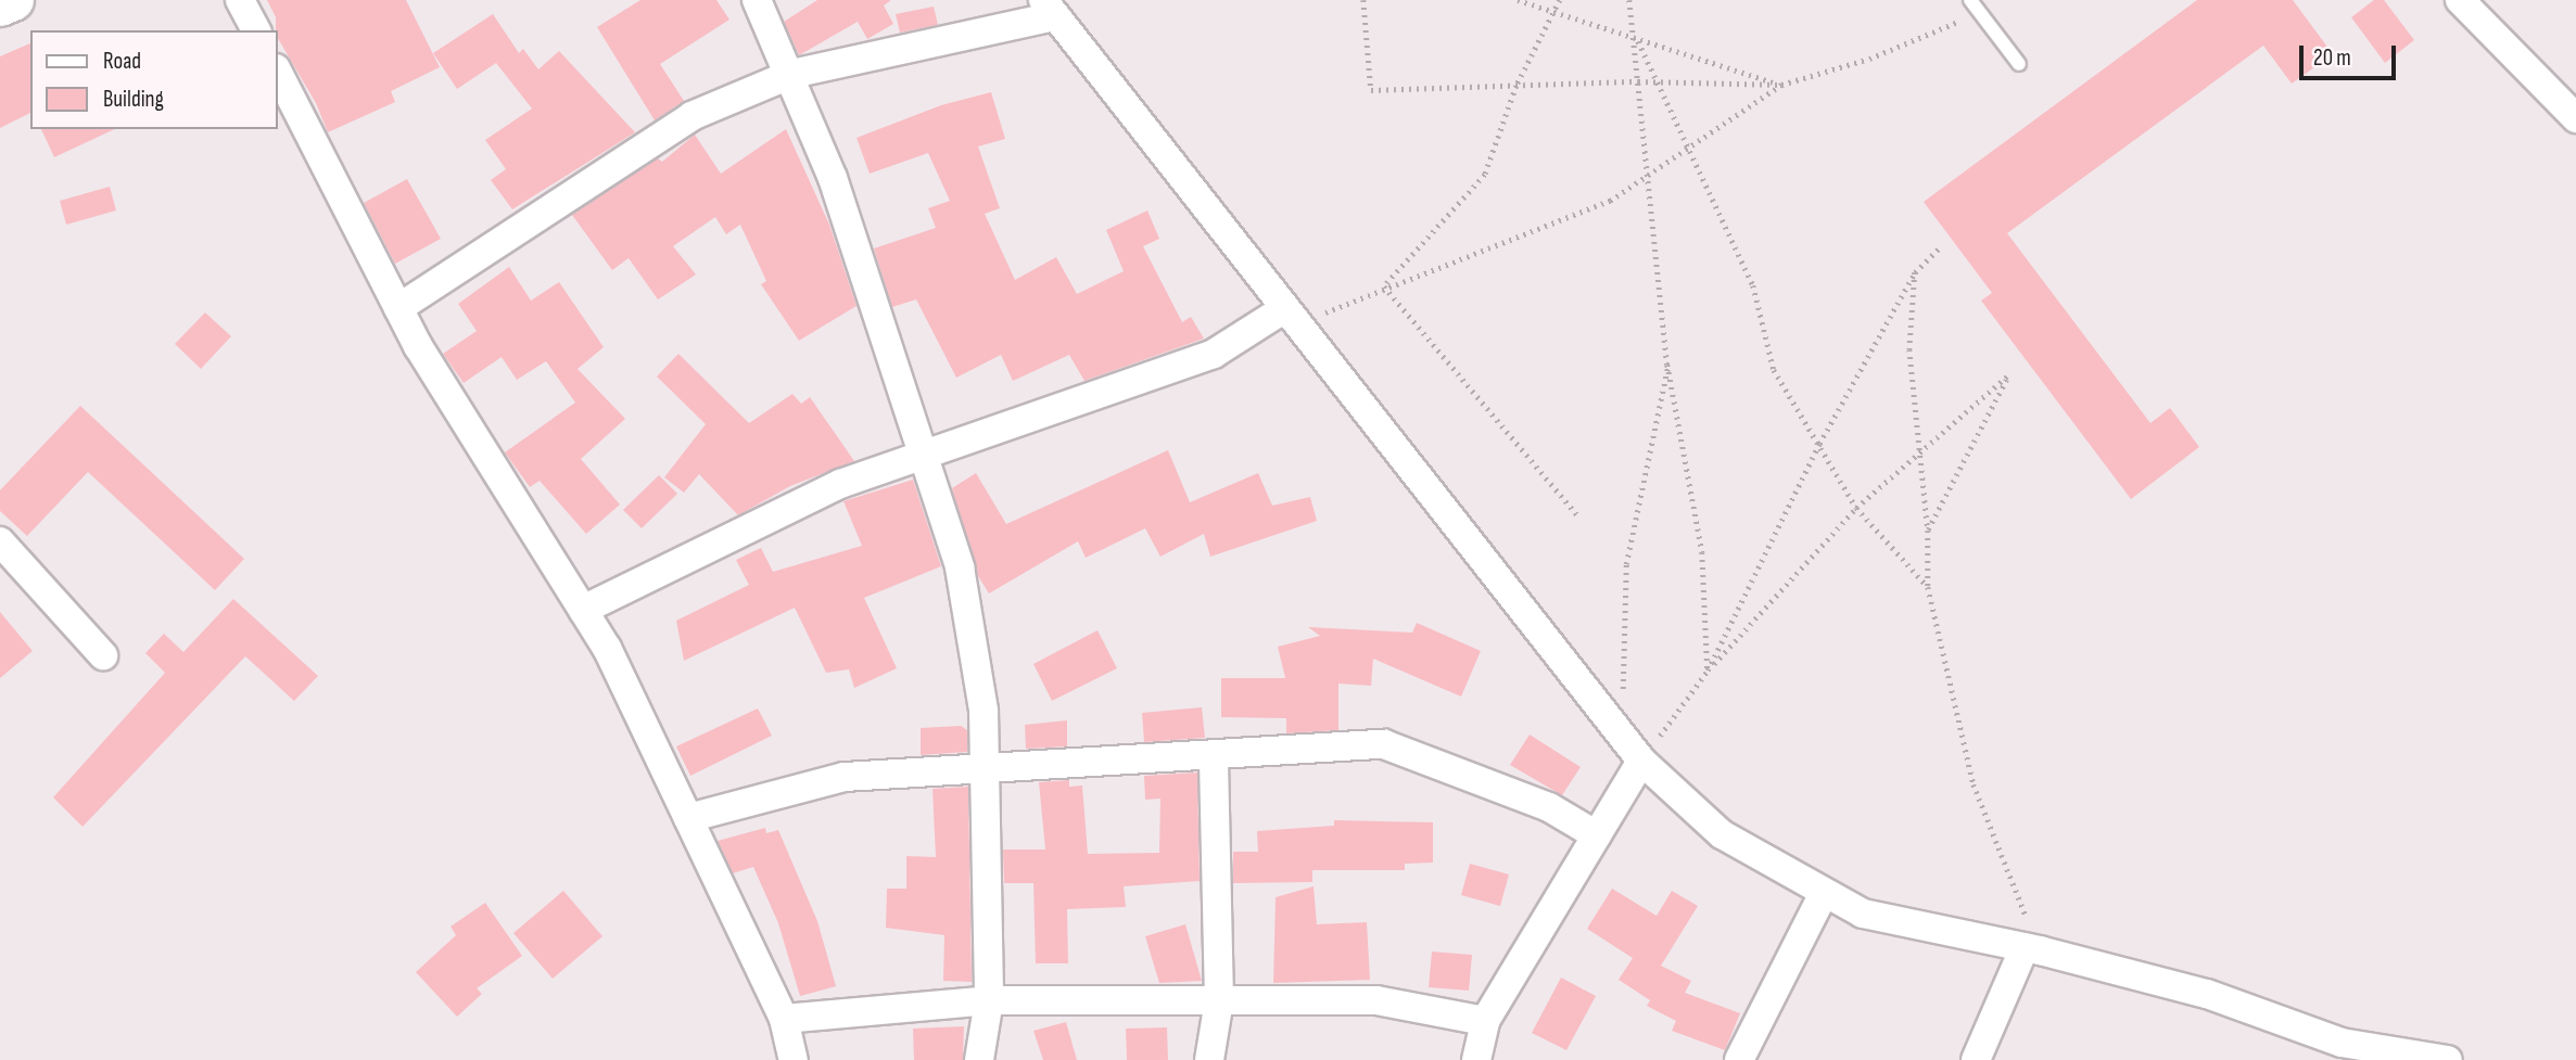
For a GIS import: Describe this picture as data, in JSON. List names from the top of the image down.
{
  "legend": ["Road", "Building"],
  "scale_bar": "20 m"
}
